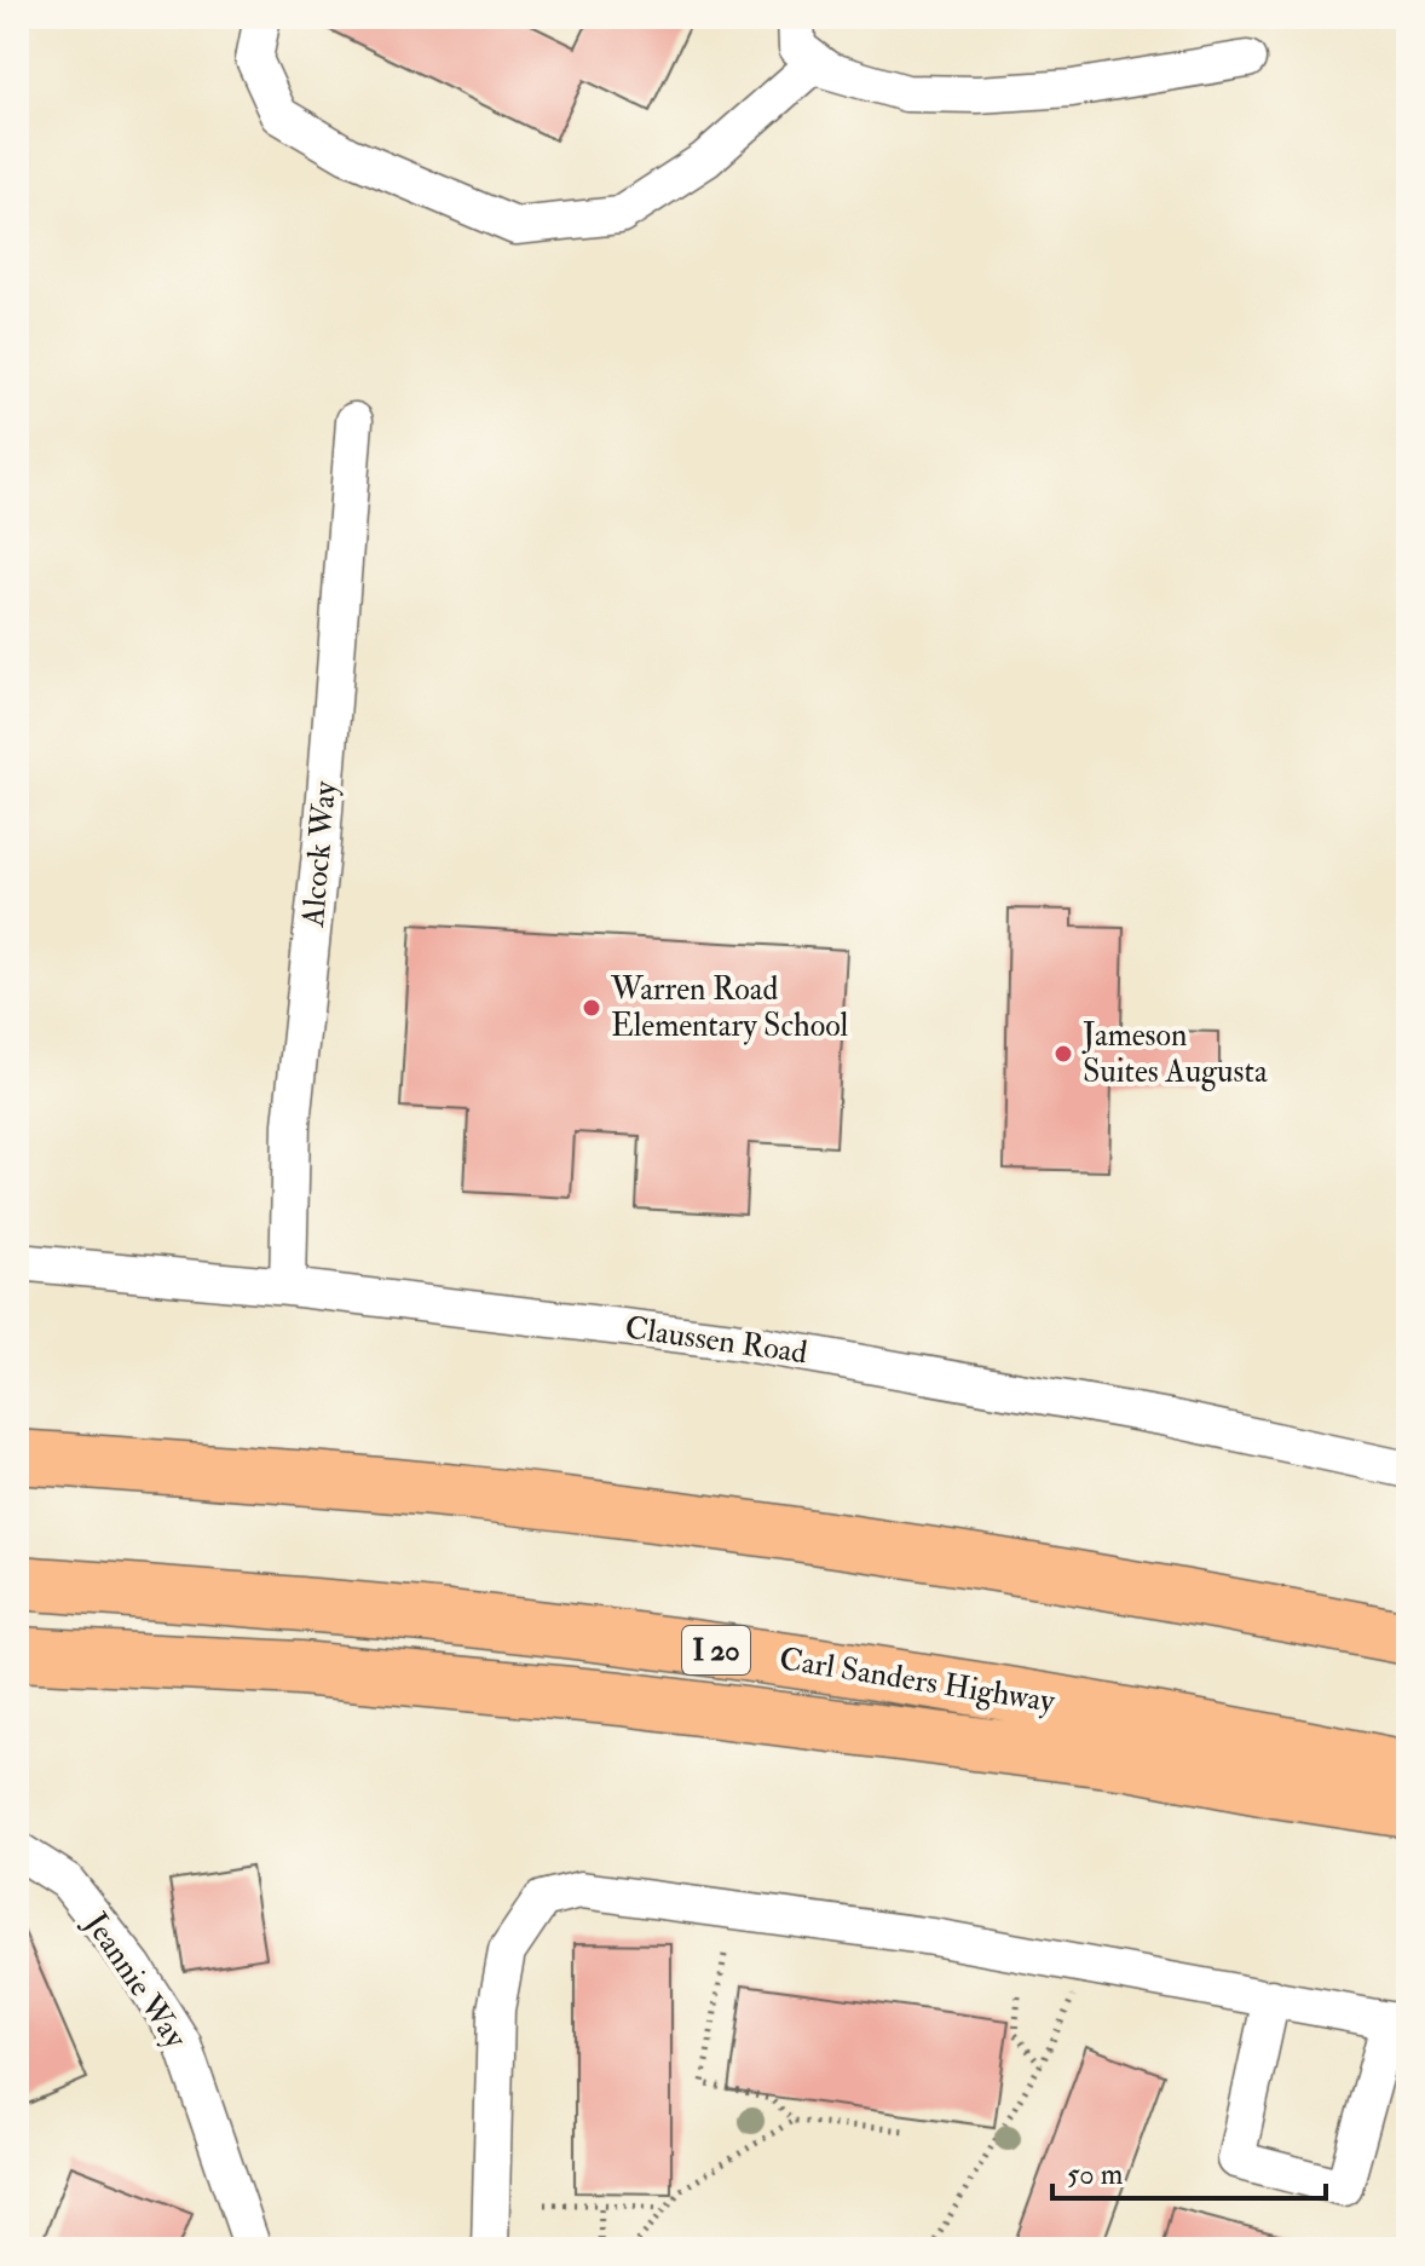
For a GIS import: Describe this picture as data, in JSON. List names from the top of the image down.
{
  "streets": {
    "highway": ["I 20", "Carl Sanders Highway"],
    "street": ["Alcock Way", "Claussen Road", "Jeannie Way"]
  },
  "crossings": [
    ["Alcock Way", "Claussen Road"]
  ],
  "places": ["Warren Road Elementary School", "Jameson Suites Augusta"],
  "scale_bar": "50 m"
}
